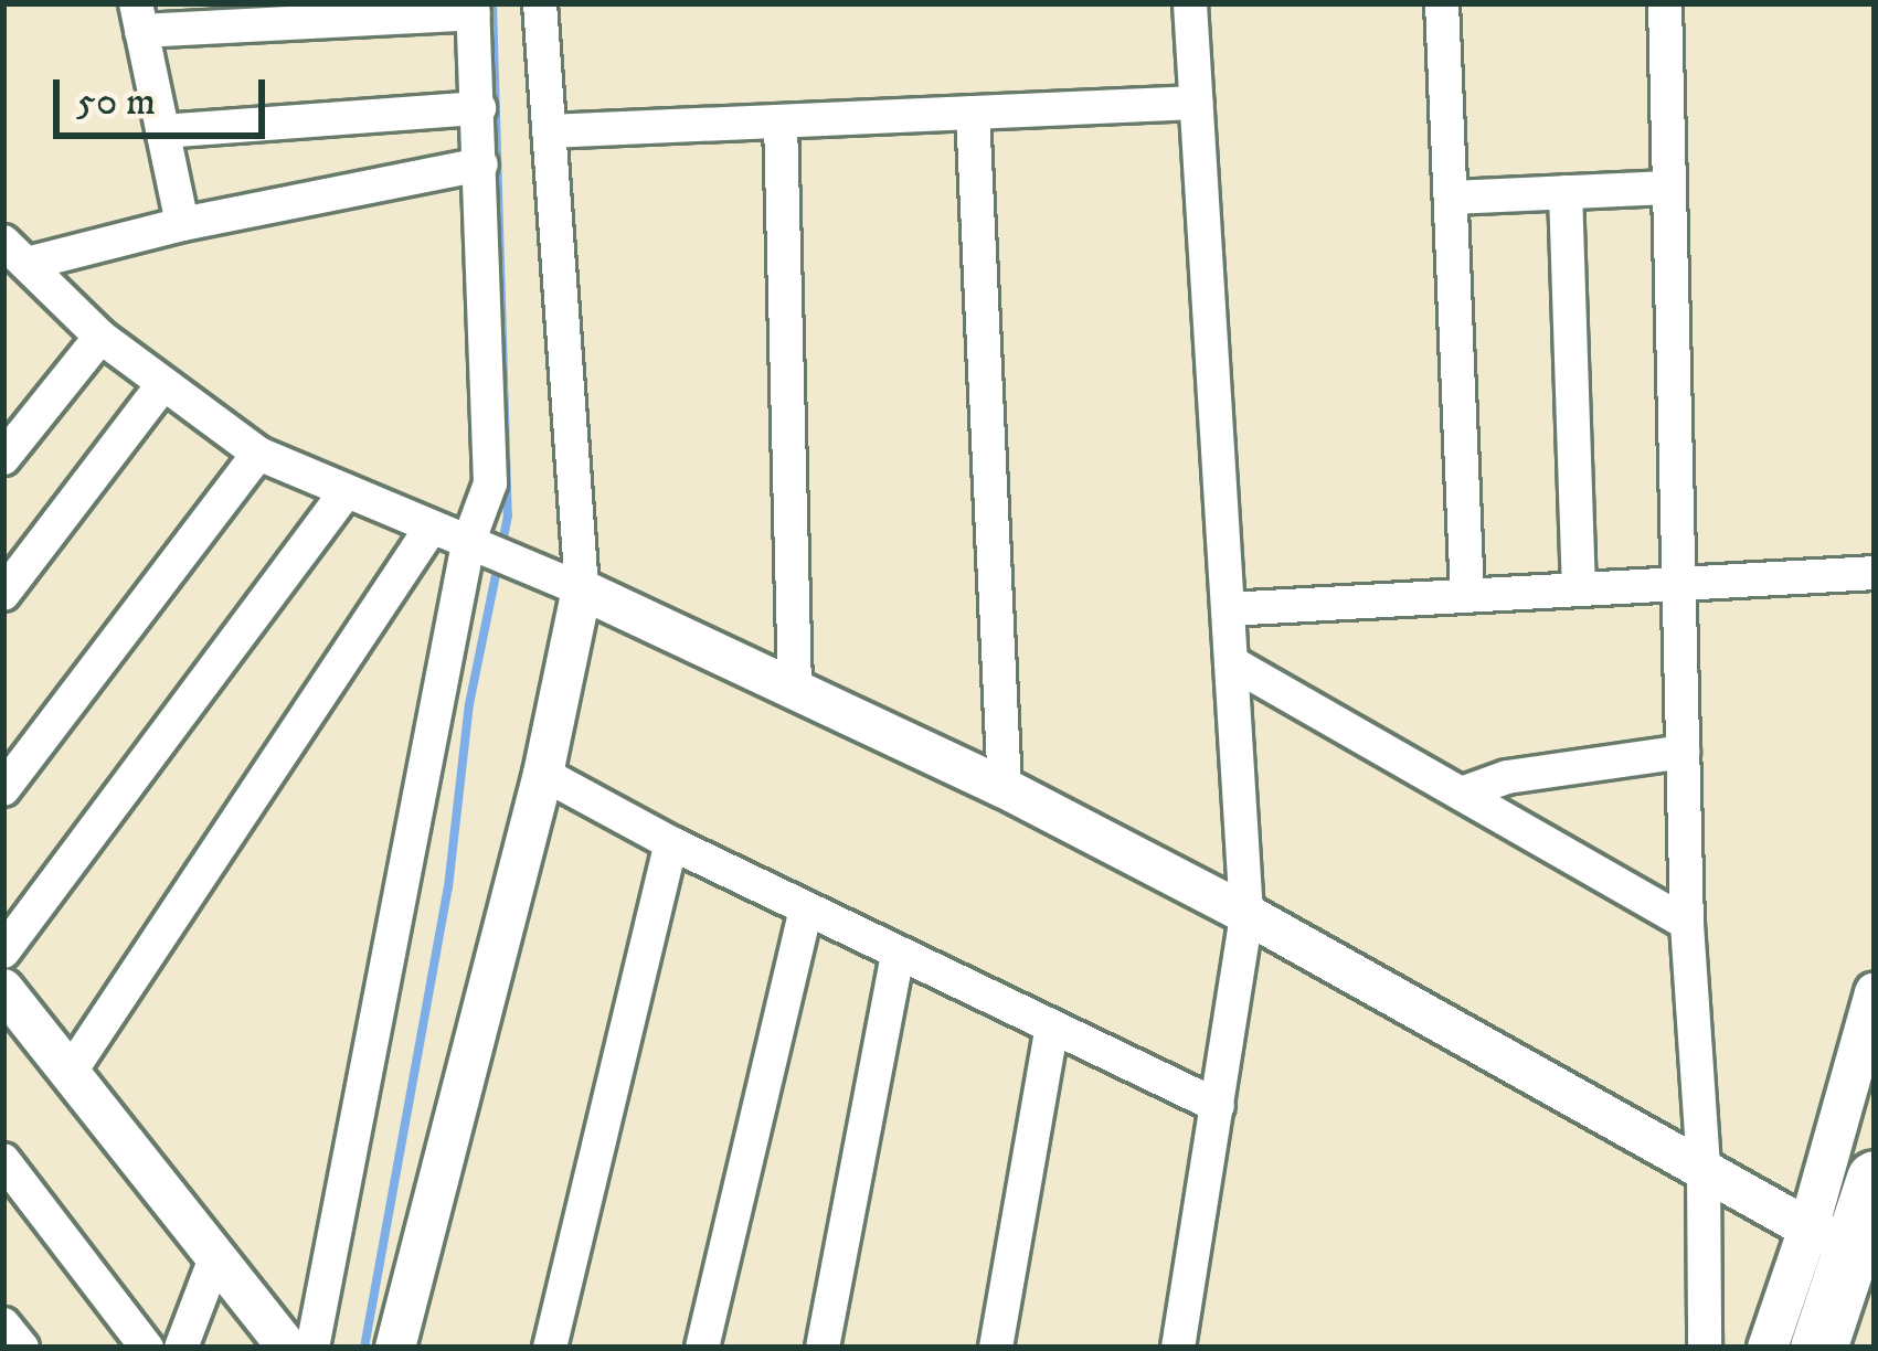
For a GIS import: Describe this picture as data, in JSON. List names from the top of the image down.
{
  "scale_bar": "50 m"
}
